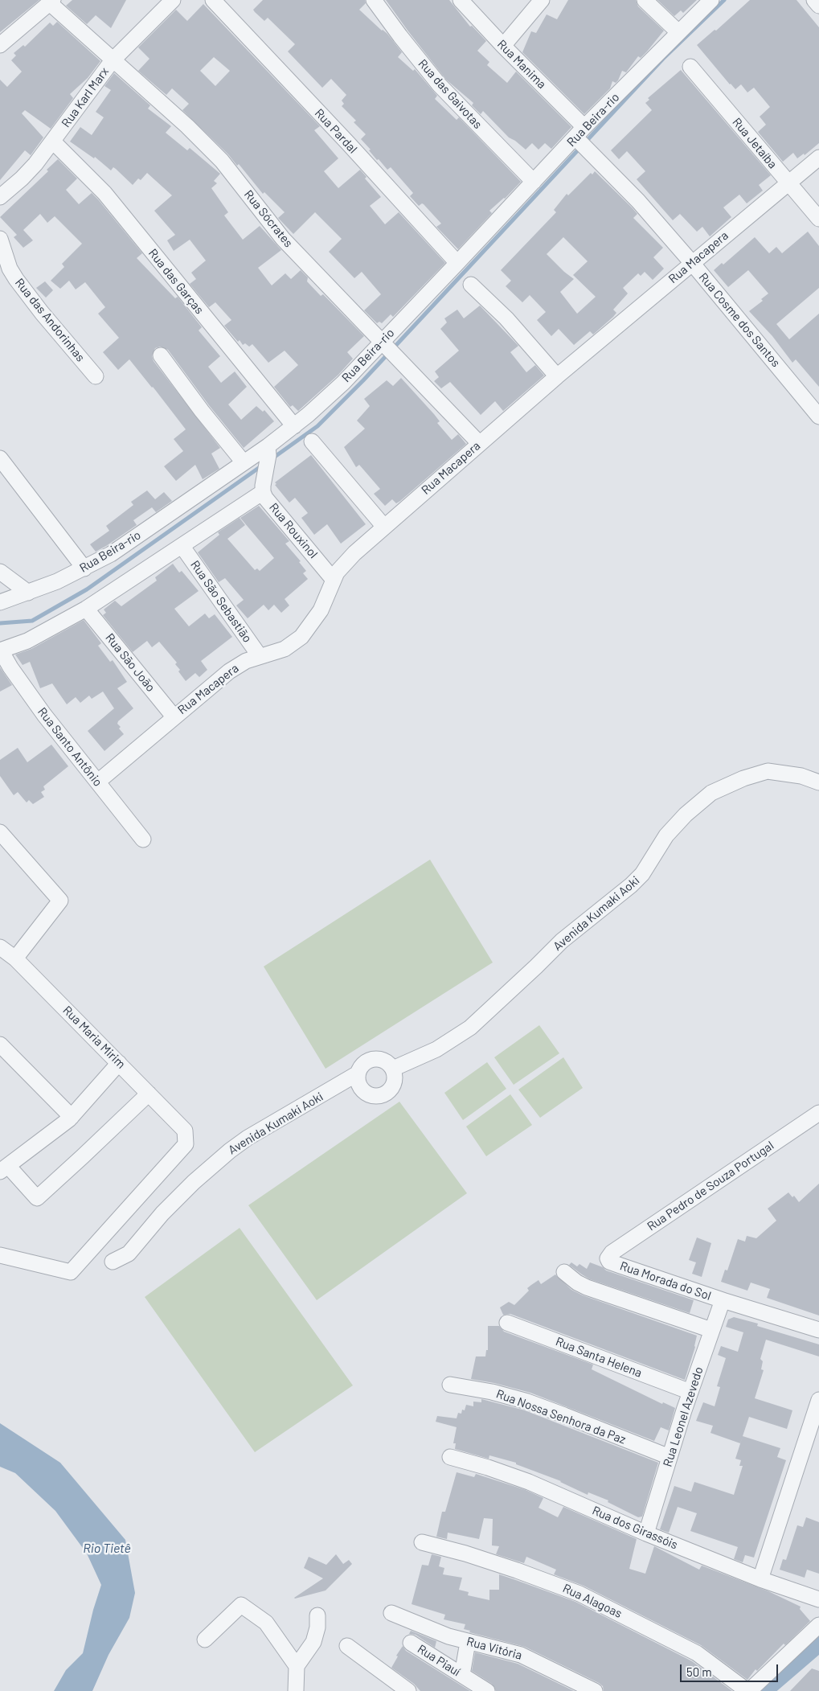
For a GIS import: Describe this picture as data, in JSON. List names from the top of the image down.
{
  "streets": {
    "street": [
      "Rua Manima",
      "Rua das Gaivotas",
      "Rua Karl Marx",
      "Rua Beira-rio",
      "Rua Pardal",
      "Rua Jetaíba",
      "Rua Sócrates",
      "Rua Macapera",
      "Rua das Garças",
      "Rua das Andorinhas",
      "Rua Cosme dos Santos",
      "Rua Rouxinol",
      "Rua São Sebastião",
      "Rua São João",
      "Rua Santo Antônio",
      "Avenida Kumaki Aoki",
      "Rua Maria Mirim",
      "Rua Pedro de Souza Portugal",
      "Rua Morada do Sol",
      "Rua Santa Helena",
      "Rua Nossa Senhora da Paz",
      "Rua Leonel Azevedo",
      "Rua dos Girassóis",
      "Rua Alagoas",
      "Rua Vitória",
      "Rua Piauí"
    ]
  },
  "crossings": [
    ["Rua Manima", "Rua Beira-rio"],
    ["Rua Manima", "Rua Cosme dos Santos"],
    ["Rua das Gaivotas", "Rua Beira-rio"],
    ["Rua Karl Marx", "Rua Sócrates"],
    ["Rua Karl Marx", "Rua das Garças"],
    ["Rua Beira-rio", "Rua Pardal"],
    ["Rua Beira-rio", "Rua Sócrates"],
    ["Rua Beira-rio", "Rua das Garças"],
    ["Rua Beira-rio", "Rua Cosme dos Santos"],
    ["Rua Beira-rio", "Rua Rouxinol"],
    ["Rua Jetaíba", "Rua Macapera"],
    ["Rua Sócrates", "Rua Macapera"],
    ["Rua Macapera", "Rua Cosme dos Santos"],
    ["Rua Macapera", "Rua Rouxinol"],
    ["Rua Macapera", "Rua São Sebastião"],
    ["Rua Macapera", "Rua São João"],
    ["Rua Macapera", "Rua Santo Antônio"],
    ["Rua Pedro de Souza Portugal", "Rua Morada do Sol"],
    ["Rua Morada do Sol", "Rua Leonel Azevedo"],
    ["Rua Santa Helena", "Rua Leonel Azevedo"],
    ["Rua Nossa Senhora da Paz", "Rua Leonel Azevedo"],
    ["Rua Leonel Azevedo", "Rua dos Girassóis"]
  ],
  "water": ["Rio Tietê"],
  "scale_bar": "50 m"
}
